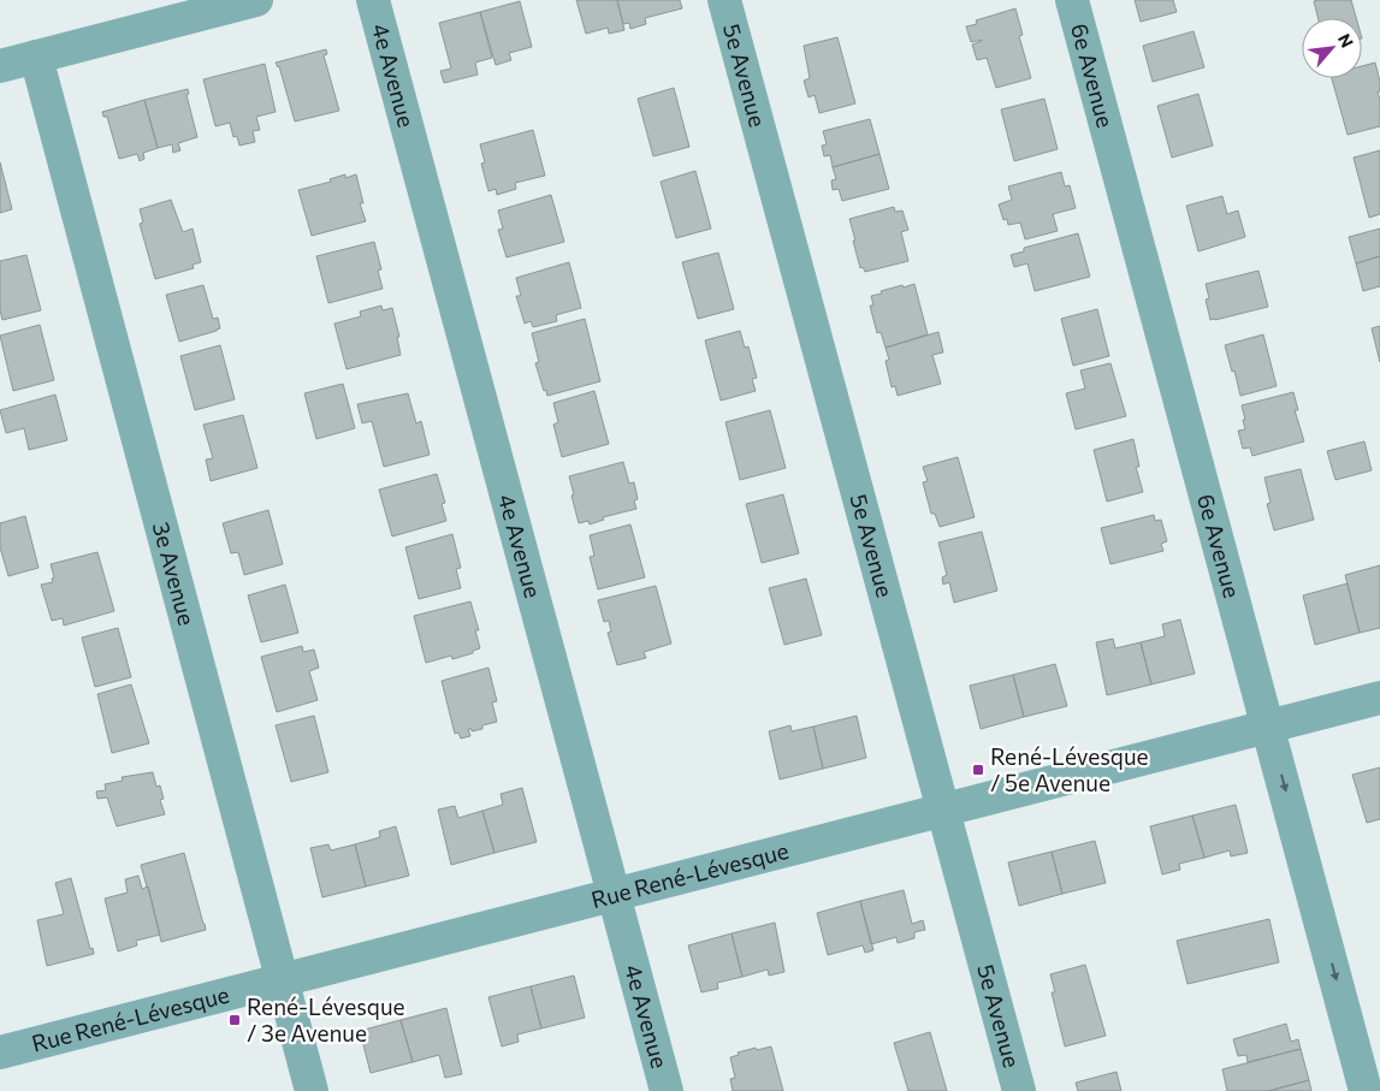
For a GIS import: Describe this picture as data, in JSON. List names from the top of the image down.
{
  "streets": {
    "street": [
      "4e Avenue",
      "6e Avenue",
      "5e Avenue",
      "3e Avenue",
      "Rue René-Lévesque"
    ]
  },
  "crossings": [
    ["4e Avenue", "Rue René-Lévesque"],
    ["6e Avenue", "Rue René-Lévesque"],
    ["5e Avenue", "Rue René-Lévesque"],
    ["3e Avenue", "Rue René-Lévesque"]
  ],
  "places": {
    "transit": ["René-Lévesque / 5e Avenue", "René-Lévesque / 3e Avenue"]
  },
  "north": "top right"
}
